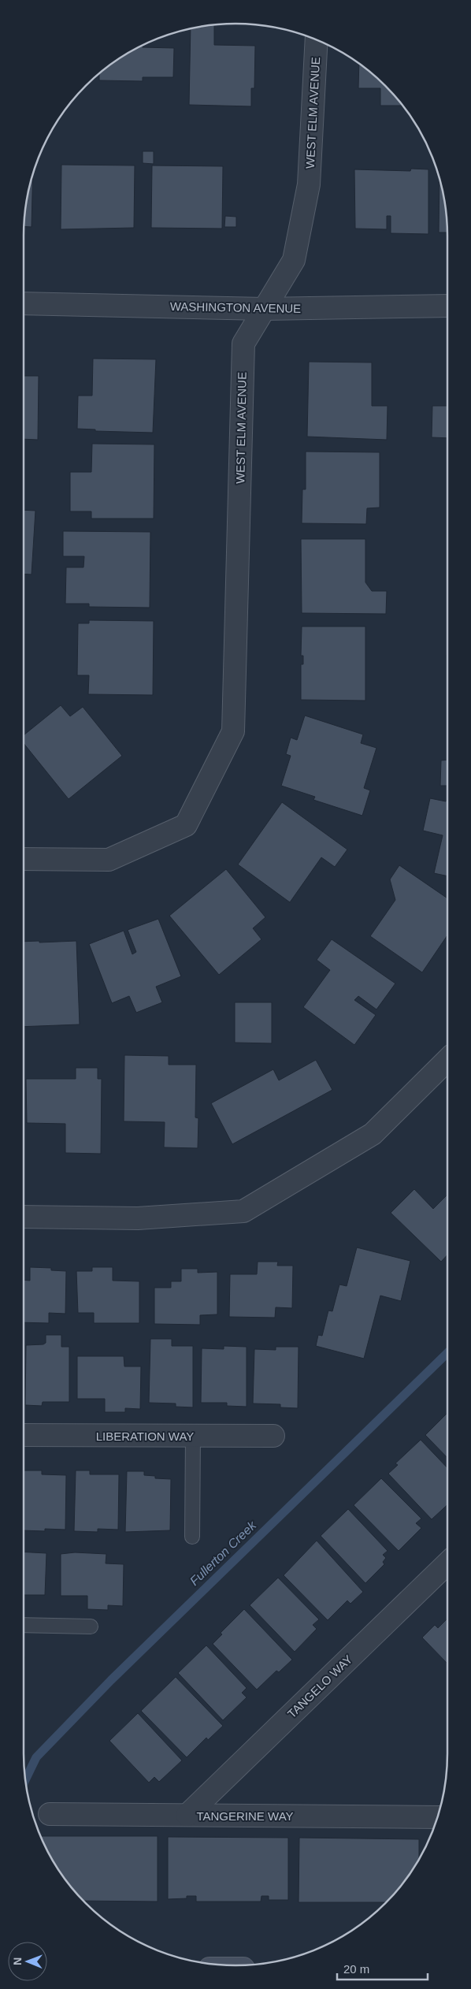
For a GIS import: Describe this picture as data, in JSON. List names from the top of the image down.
{
  "streets": {
    "street": [
      "WEST ELM AVENUE",
      "WASHINGTON AVENUE",
      "LIBERATION WAY",
      "TANGELO WAY",
      "TANGERINE WAY"
    ]
  },
  "crossings": [
    ["WEST ELM AVENUE", "WASHINGTON AVENUE"],
    ["TANGELO WAY", "TANGERINE WAY"]
  ],
  "water": ["Fullerton Creek"],
  "scale_bar": "20 m",
  "north": "left"
}
